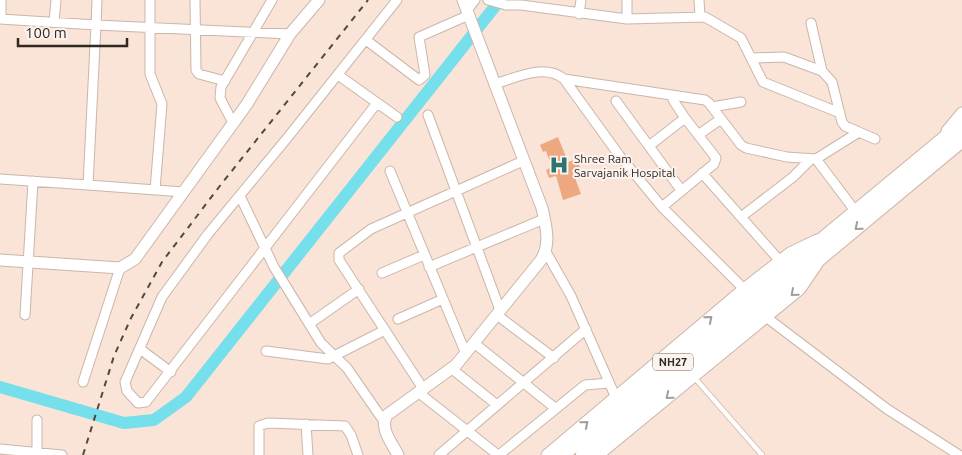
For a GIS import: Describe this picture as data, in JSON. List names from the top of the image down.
{
  "streets": {
    "highway": ["NH27"]
  },
  "places": {
    "hospital": ["Shree Ram Sarvajanik Hospital"]
  },
  "scale_bar": "100 m"
}
